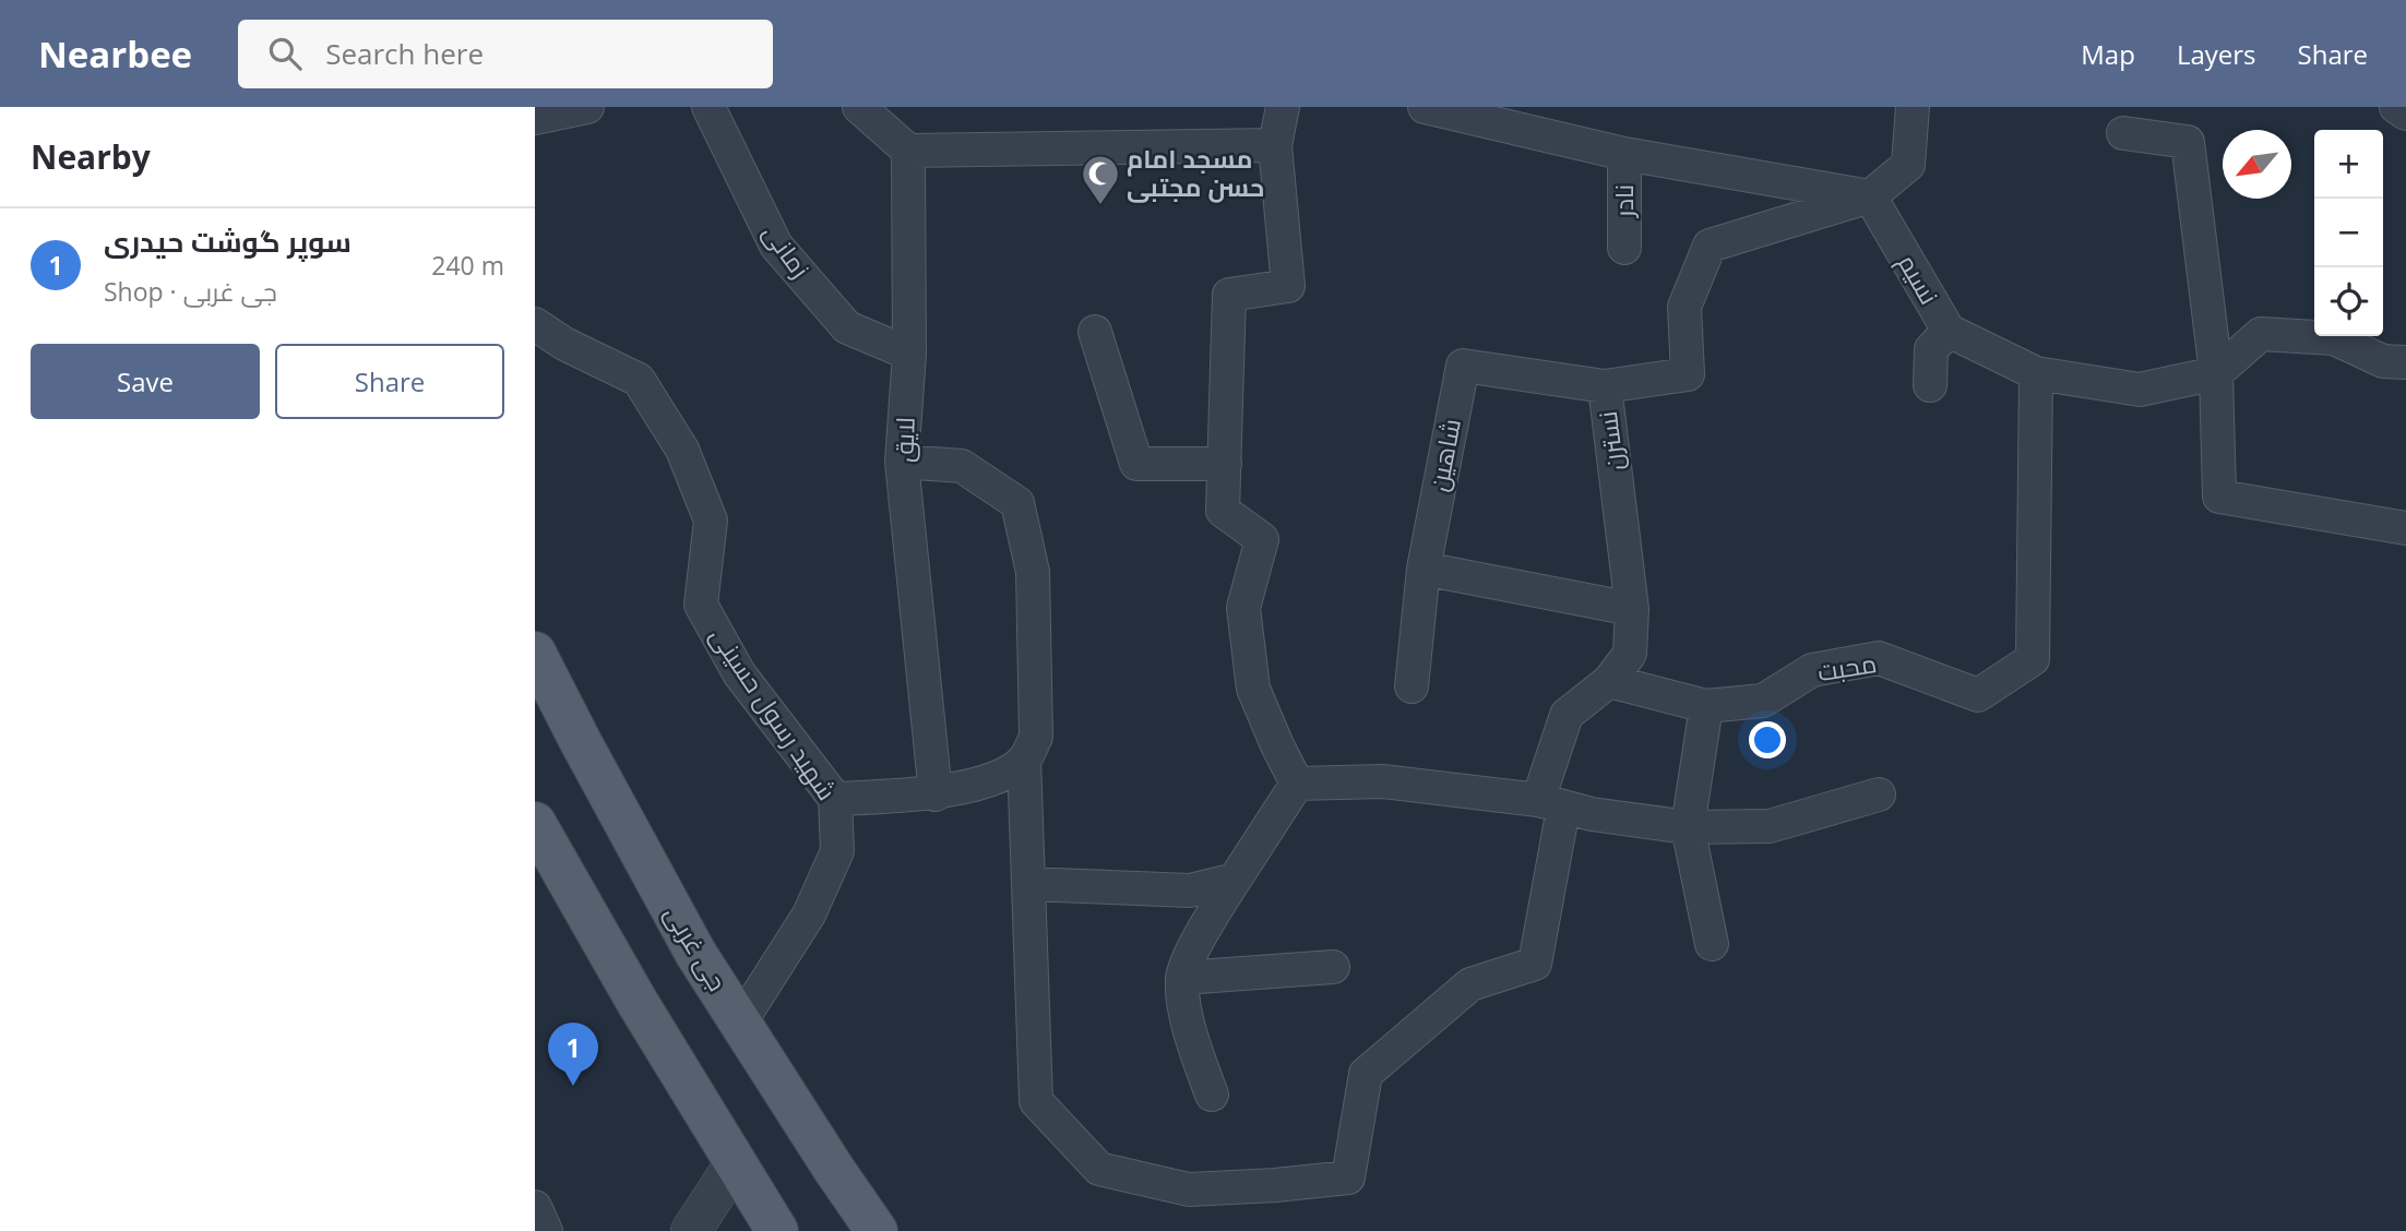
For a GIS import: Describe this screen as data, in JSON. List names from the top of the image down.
{
  "streets": {
    "main road": ["جی غربی"],
    "street": [
      "نادر",
      "زمانی",
      "نسیم",
      "لایق",
      "نسترن",
      "شاهین",
      "محبت",
      "شهید رسول حسینی"
    ]
  },
  "crossings": [
    ["زمانی", "لایق"],
    ["نسیم", "نسترن"],
    ["نسیم", "محبت"],
    ["نسترن", "شاهین"],
    ["نسترن", "محبت"],
    ["شهید رسول حسینی", "جی غربی"]
  ],
  "places": {
    "mosque": ["مسجد امام حسن مجتبی"]
  },
  "north": "bottom left",
  "page": {
    "header": "Nearbee",
    "search": "Search here",
    "nav": ["Map", "Layers", "Share"],
    "heading": "Nearby",
    "map_buttons": ["+", "−"],
    "list": [
      {
        "mark": "1",
        "name": "سوپر گوشت حیدری",
        "note": "Shop · جی غربی",
        "value": "240 m"
      }
    ],
    "buttons": ["Save", "Share"],
    "pins": "1"
  }
}
